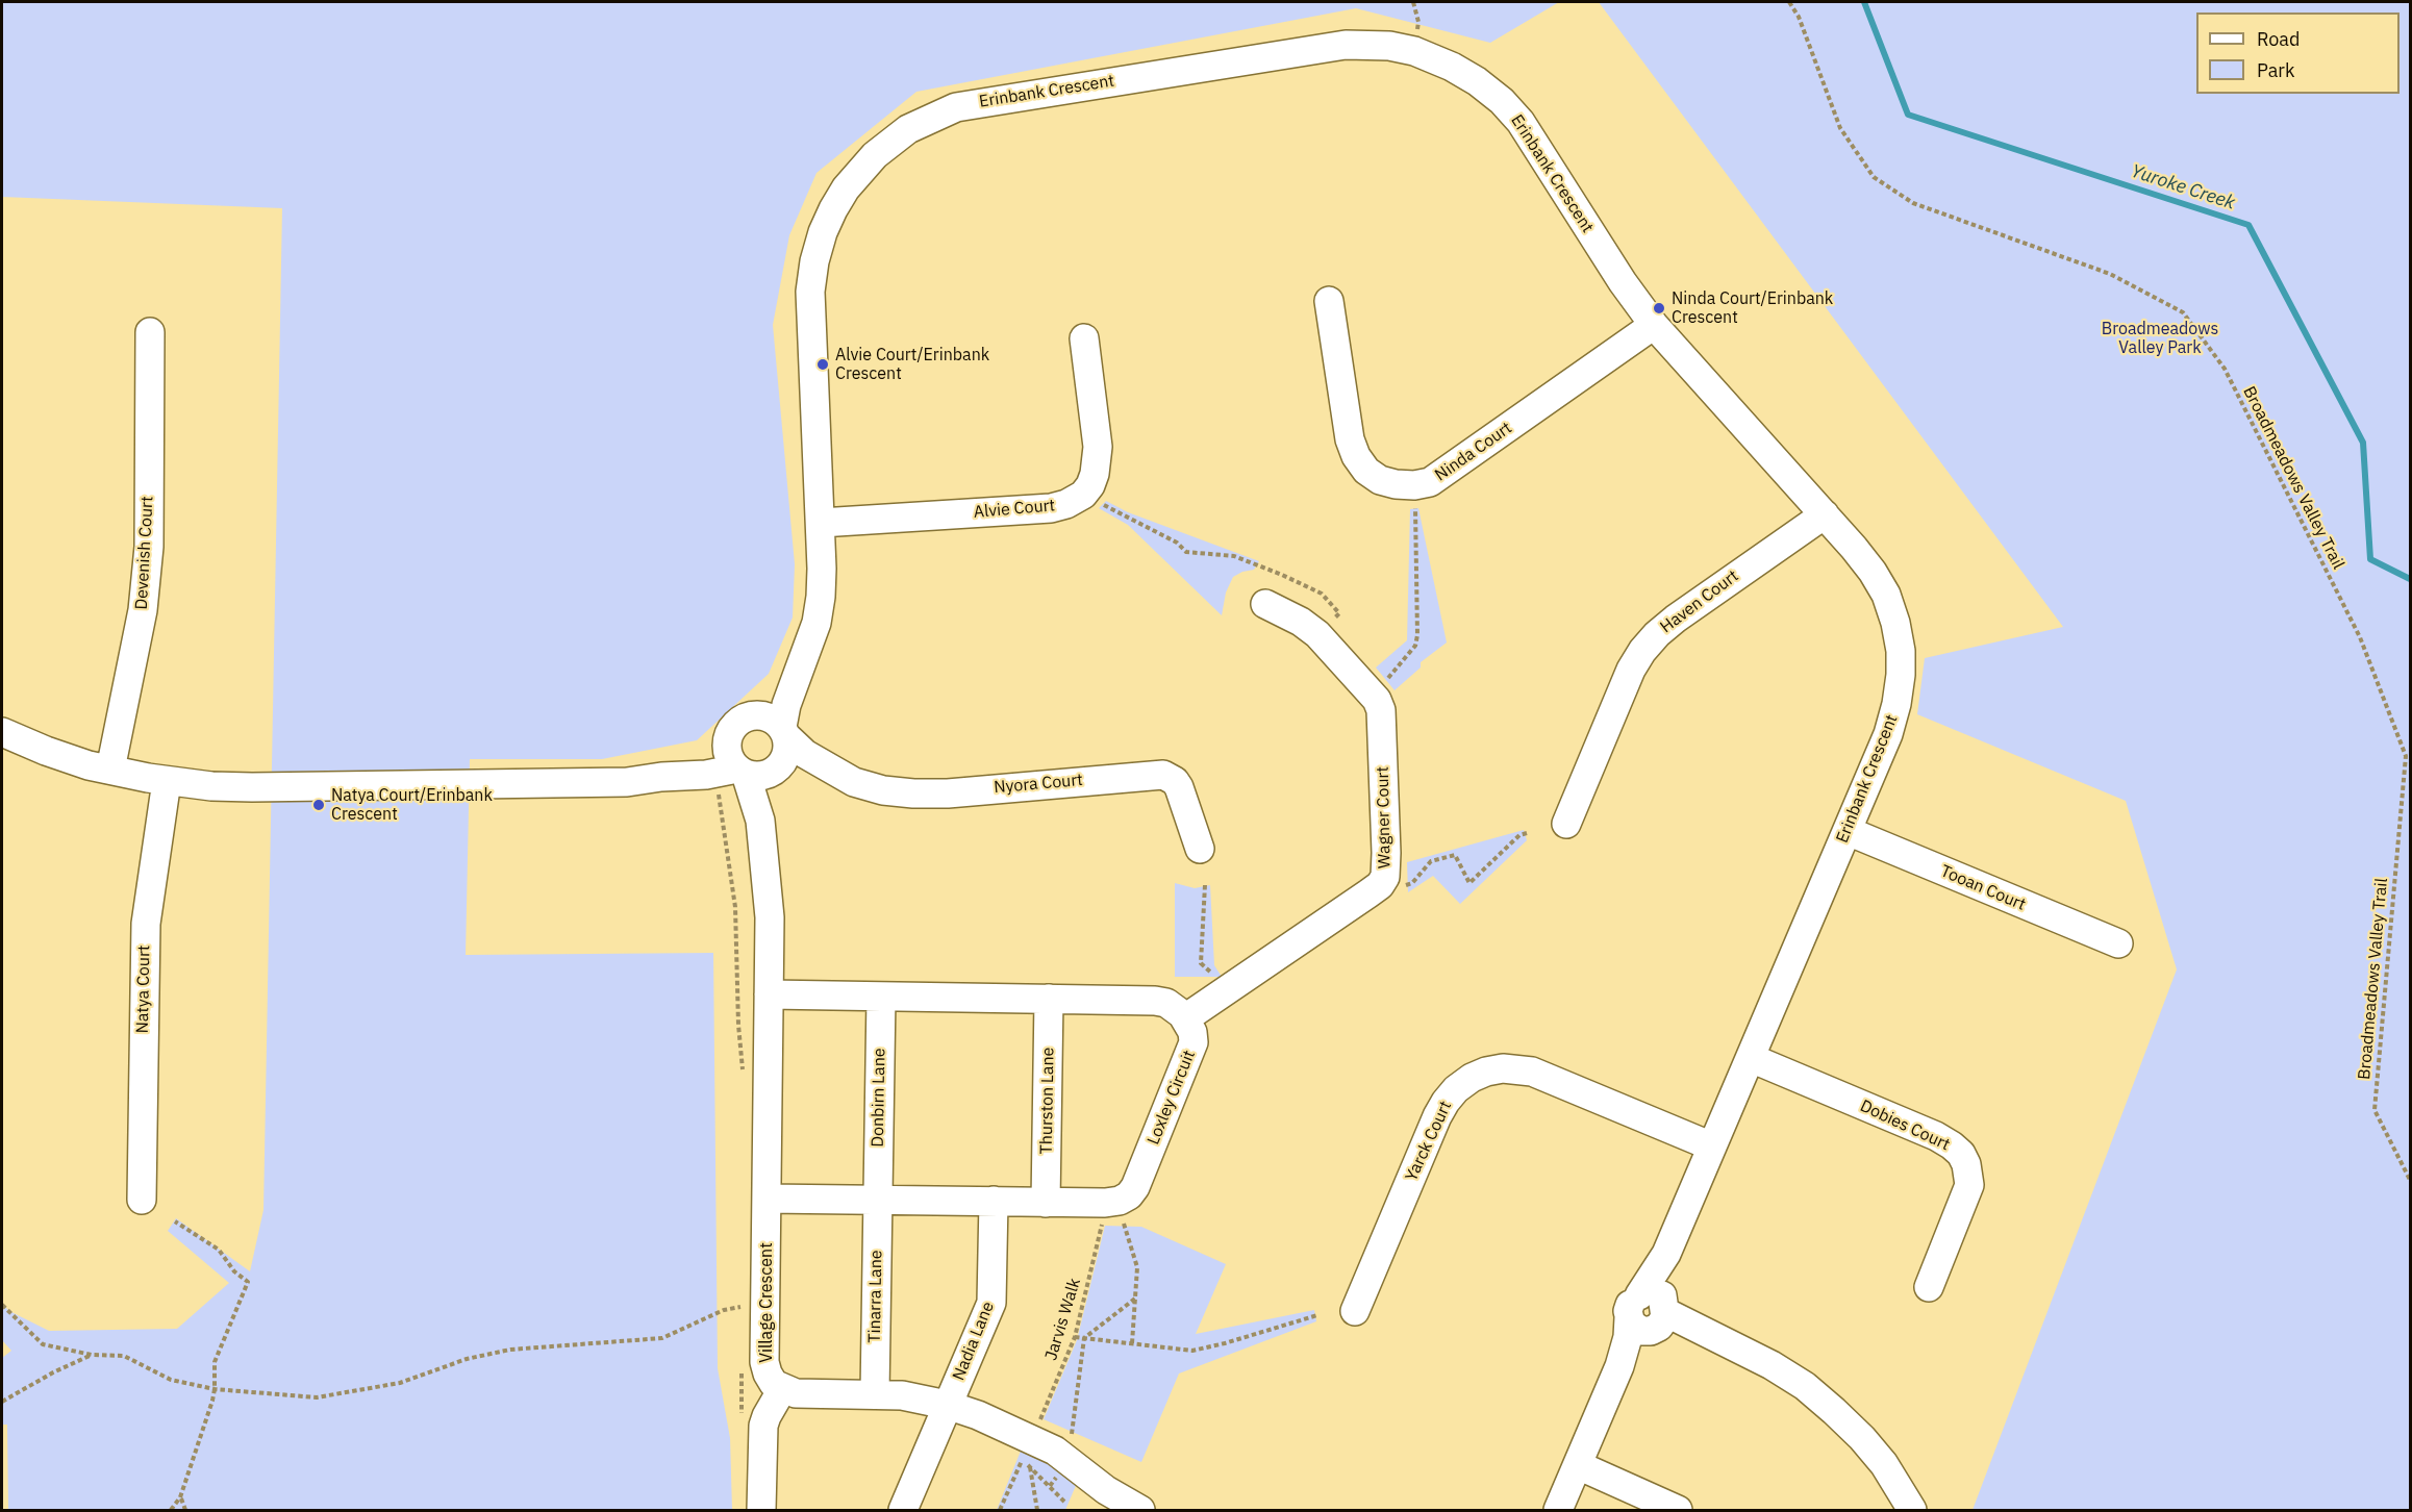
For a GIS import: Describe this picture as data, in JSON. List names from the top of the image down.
{
  "streets": {
    "street": [
      "Erinbank Crescent",
      "Ninda Court",
      "Alvie Court",
      "Devenish Court",
      "Haven Court",
      "Nyora Court",
      "Wagner Court",
      "Tooan Court",
      "Natya Court",
      "Donbirn Lane",
      "Loxley Circuit",
      "Thurston Lane",
      "Dobies Court",
      "Yarck Court",
      "Tinarra Lane",
      "Village Crescent",
      "Nadia Lane"
    ],
    "path": ["Broadmeadows Valley Trail", "Jarvis Walk"]
  },
  "crossings": [
    ["Erinbank Crescent", "Ninda Court"],
    ["Erinbank Crescent", "Alvie Court"],
    ["Erinbank Crescent", "Haven Court"],
    ["Erinbank Crescent", "Nyora Court"],
    ["Erinbank Crescent", "Tooan Court"],
    ["Erinbank Crescent", "Dobies Court"],
    ["Erinbank Crescent", "Yarck Court"],
    ["Erinbank Crescent", "Village Crescent"],
    ["Nyora Court", "Village Crescent"],
    ["Wagner Court", "Loxley Circuit"],
    ["Donbirn Lane", "Loxley Circuit"],
    ["Donbirn Lane", "Tinarra Lane"],
    ["Loxley Circuit", "Thurston Lane"],
    ["Loxley Circuit", "Tinarra Lane"],
    ["Loxley Circuit", "Village Crescent"],
    ["Loxley Circuit", "Nadia Lane"]
  ],
  "water": ["Yuroke Creek"],
  "parks": ["Broadmeadows Valley Park"],
  "places": ["Ninda Court/Erinbank Crescent", "Alvie Court/Erinbank Crescent", "Natya Court/Erinbank Crescent"],
  "legend": ["Road", "Park"]
}
